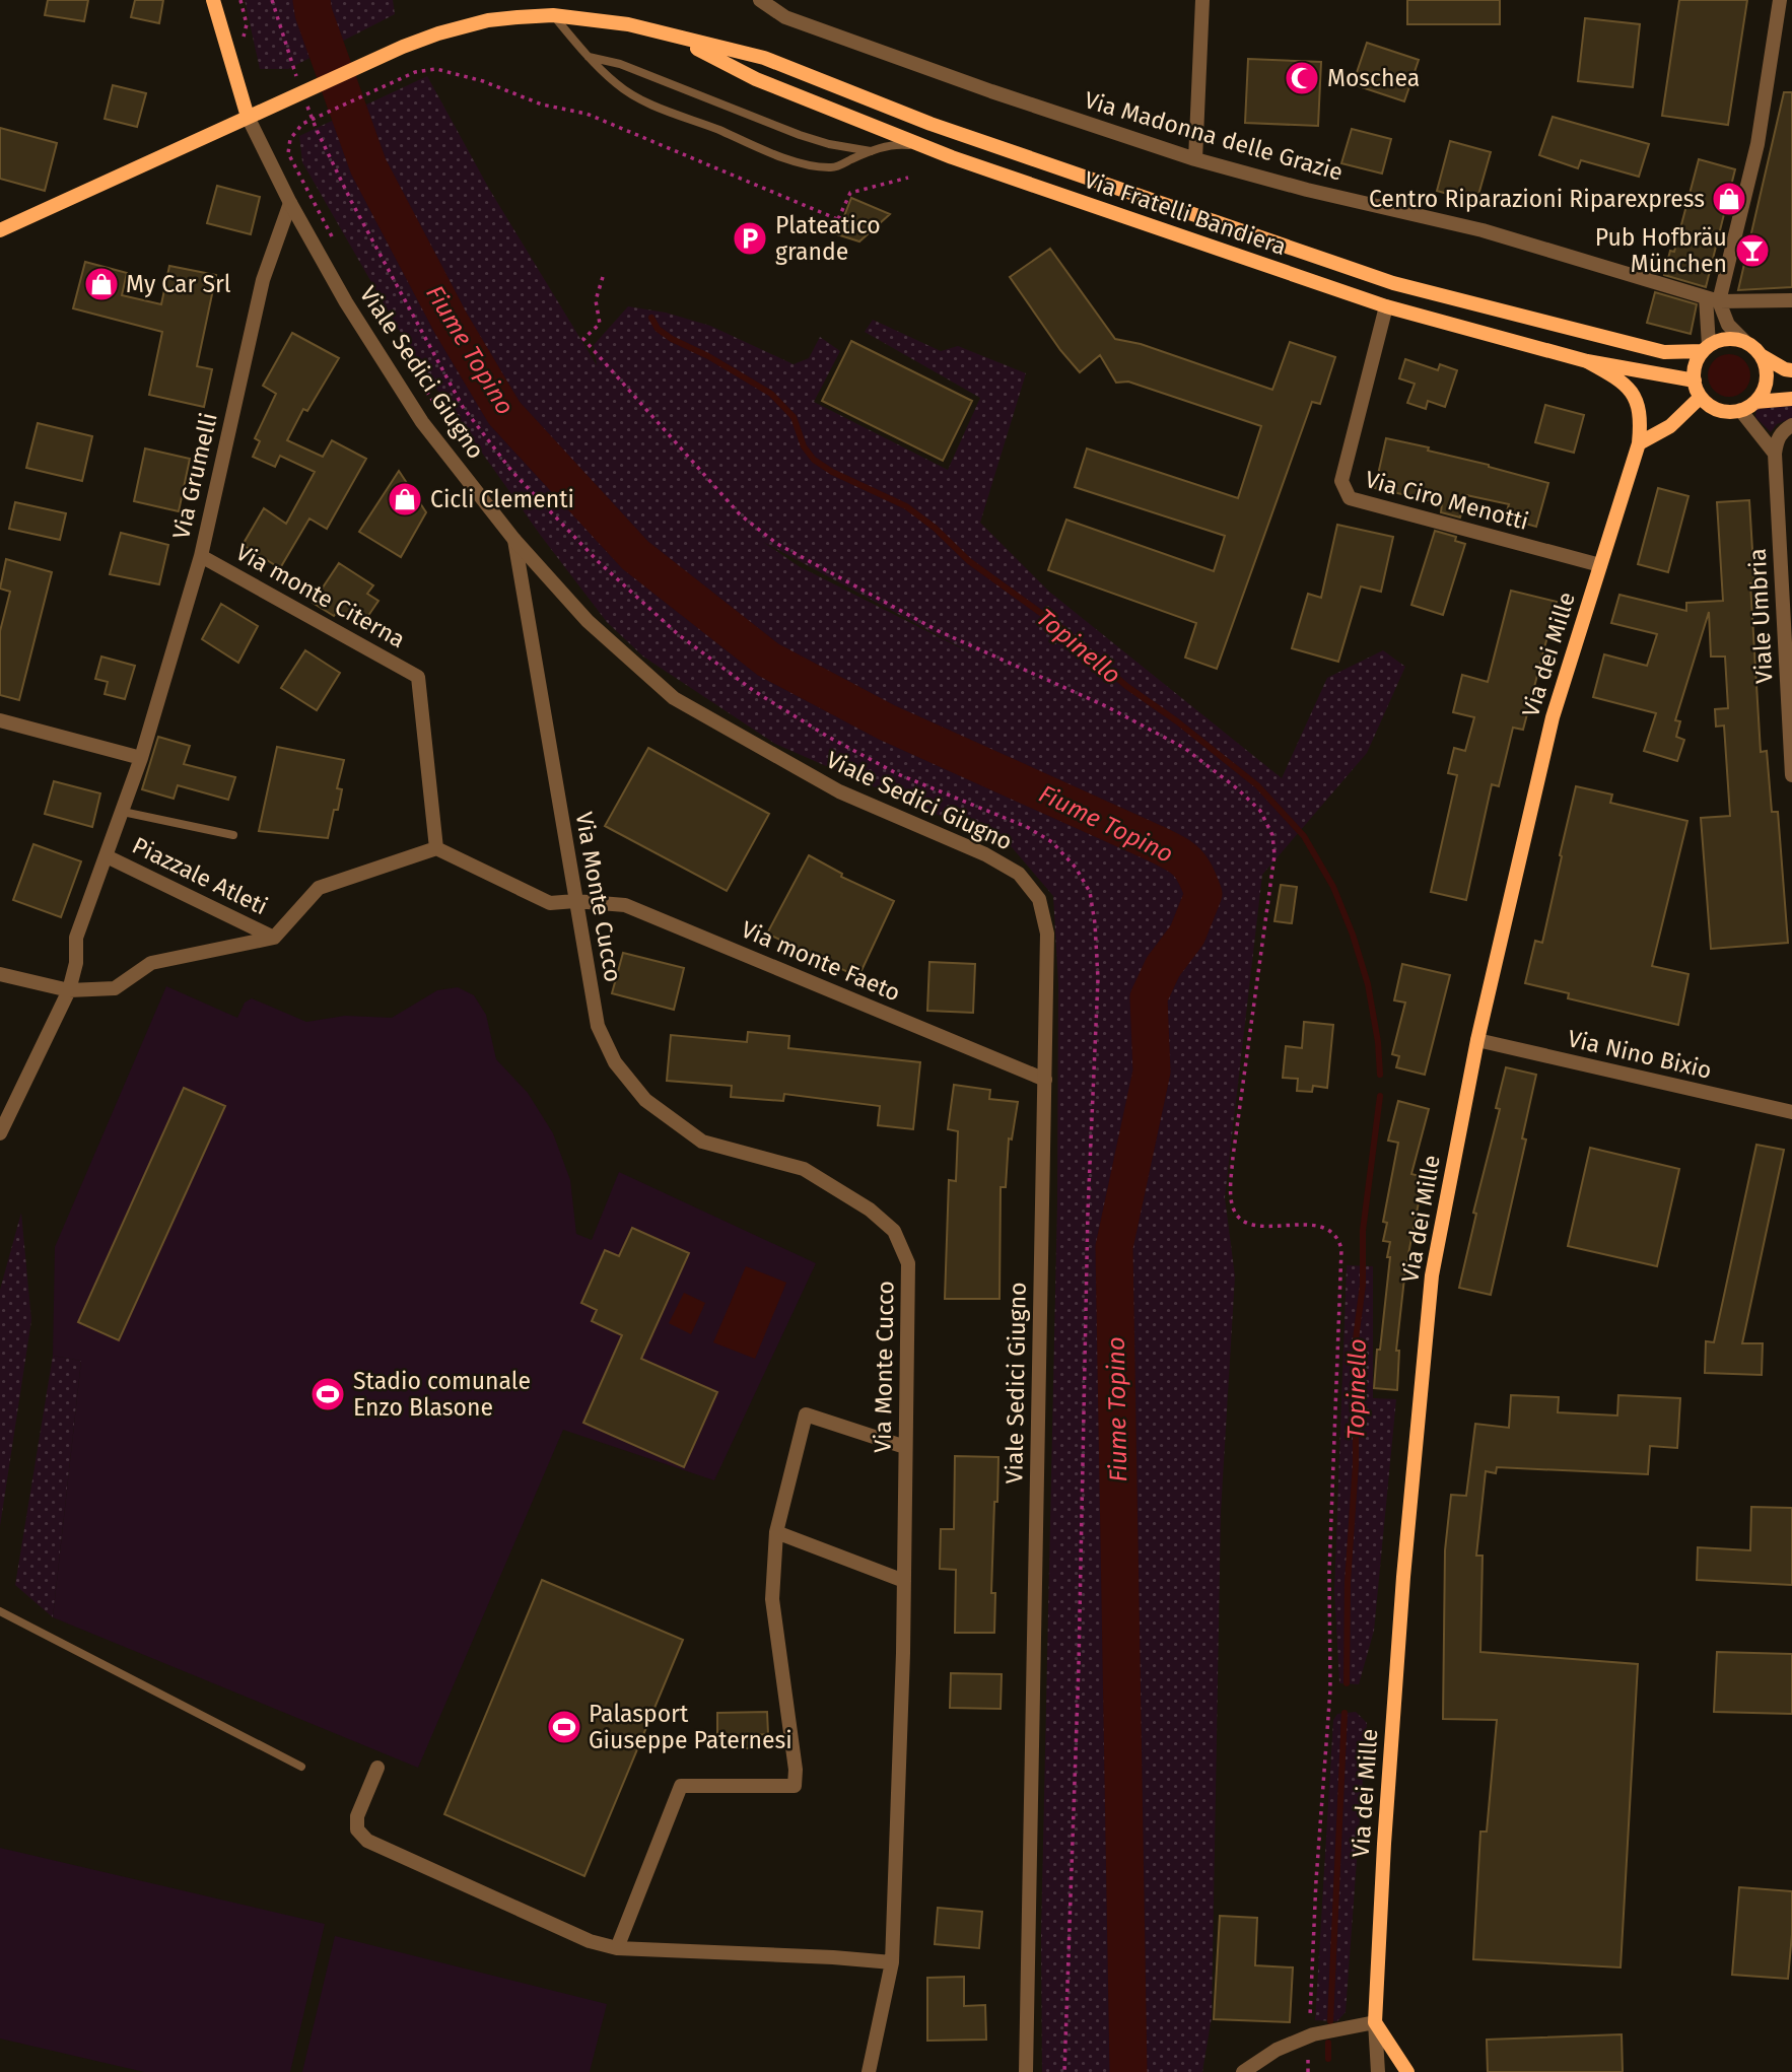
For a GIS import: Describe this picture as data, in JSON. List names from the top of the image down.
{
  "streets": {
    "main road": ["Via Fratelli Bandiera", "Viale Sedici Giugno", "Via dei Mille"],
    "street": [
      "Via Madonna delle Grazie",
      "Via Grumelli",
      "Via Ciro Menotti",
      "Via monte Citerna",
      "Viale Umbria",
      "Piazzale Atleti",
      "Via Monte Cucco",
      "Via monte Faeto",
      "Via Nino Bixio"
    ]
  },
  "crossings": [
    ["Via Fratelli Bandiera", "Viale Sedici Giugno"],
    ["Via Fratelli Bandiera", "Via Ciro Menotti"],
    ["Via Fratelli Bandiera", "Via dei Mille"],
    ["Viale Sedici Giugno", "Via Grumelli"],
    ["Viale Sedici Giugno", "Via Monte Cucco"],
    ["Viale Sedici Giugno", "Via monte Faeto"],
    ["Via Grumelli", "Via monte Citerna"],
    ["Via Grumelli", "Piazzale Atleti"],
    ["Via Ciro Menotti", "Via dei Mille"],
    ["Via monte Citerna", "Piazzale Atleti"],
    ["Via dei Mille", "Via Nino Bixio"],
    ["Via Monte Cucco", "Via monte Faeto"]
  ],
  "water": ["Fiume Topino", "Topinello"],
  "places": {
    "mosque": ["Moschea"],
    "shop": ["Centro Riparazioni Riparexpress", "My Car Srl", "Cicli Clementi"],
    "parking": ["Plateatico grande"],
    "bar": ["Pub Hofbräu München"],
    "sports": ["Stadio comunale Enzo Blasone", "Palasport Giuseppe Paternesi"]
  }
}
